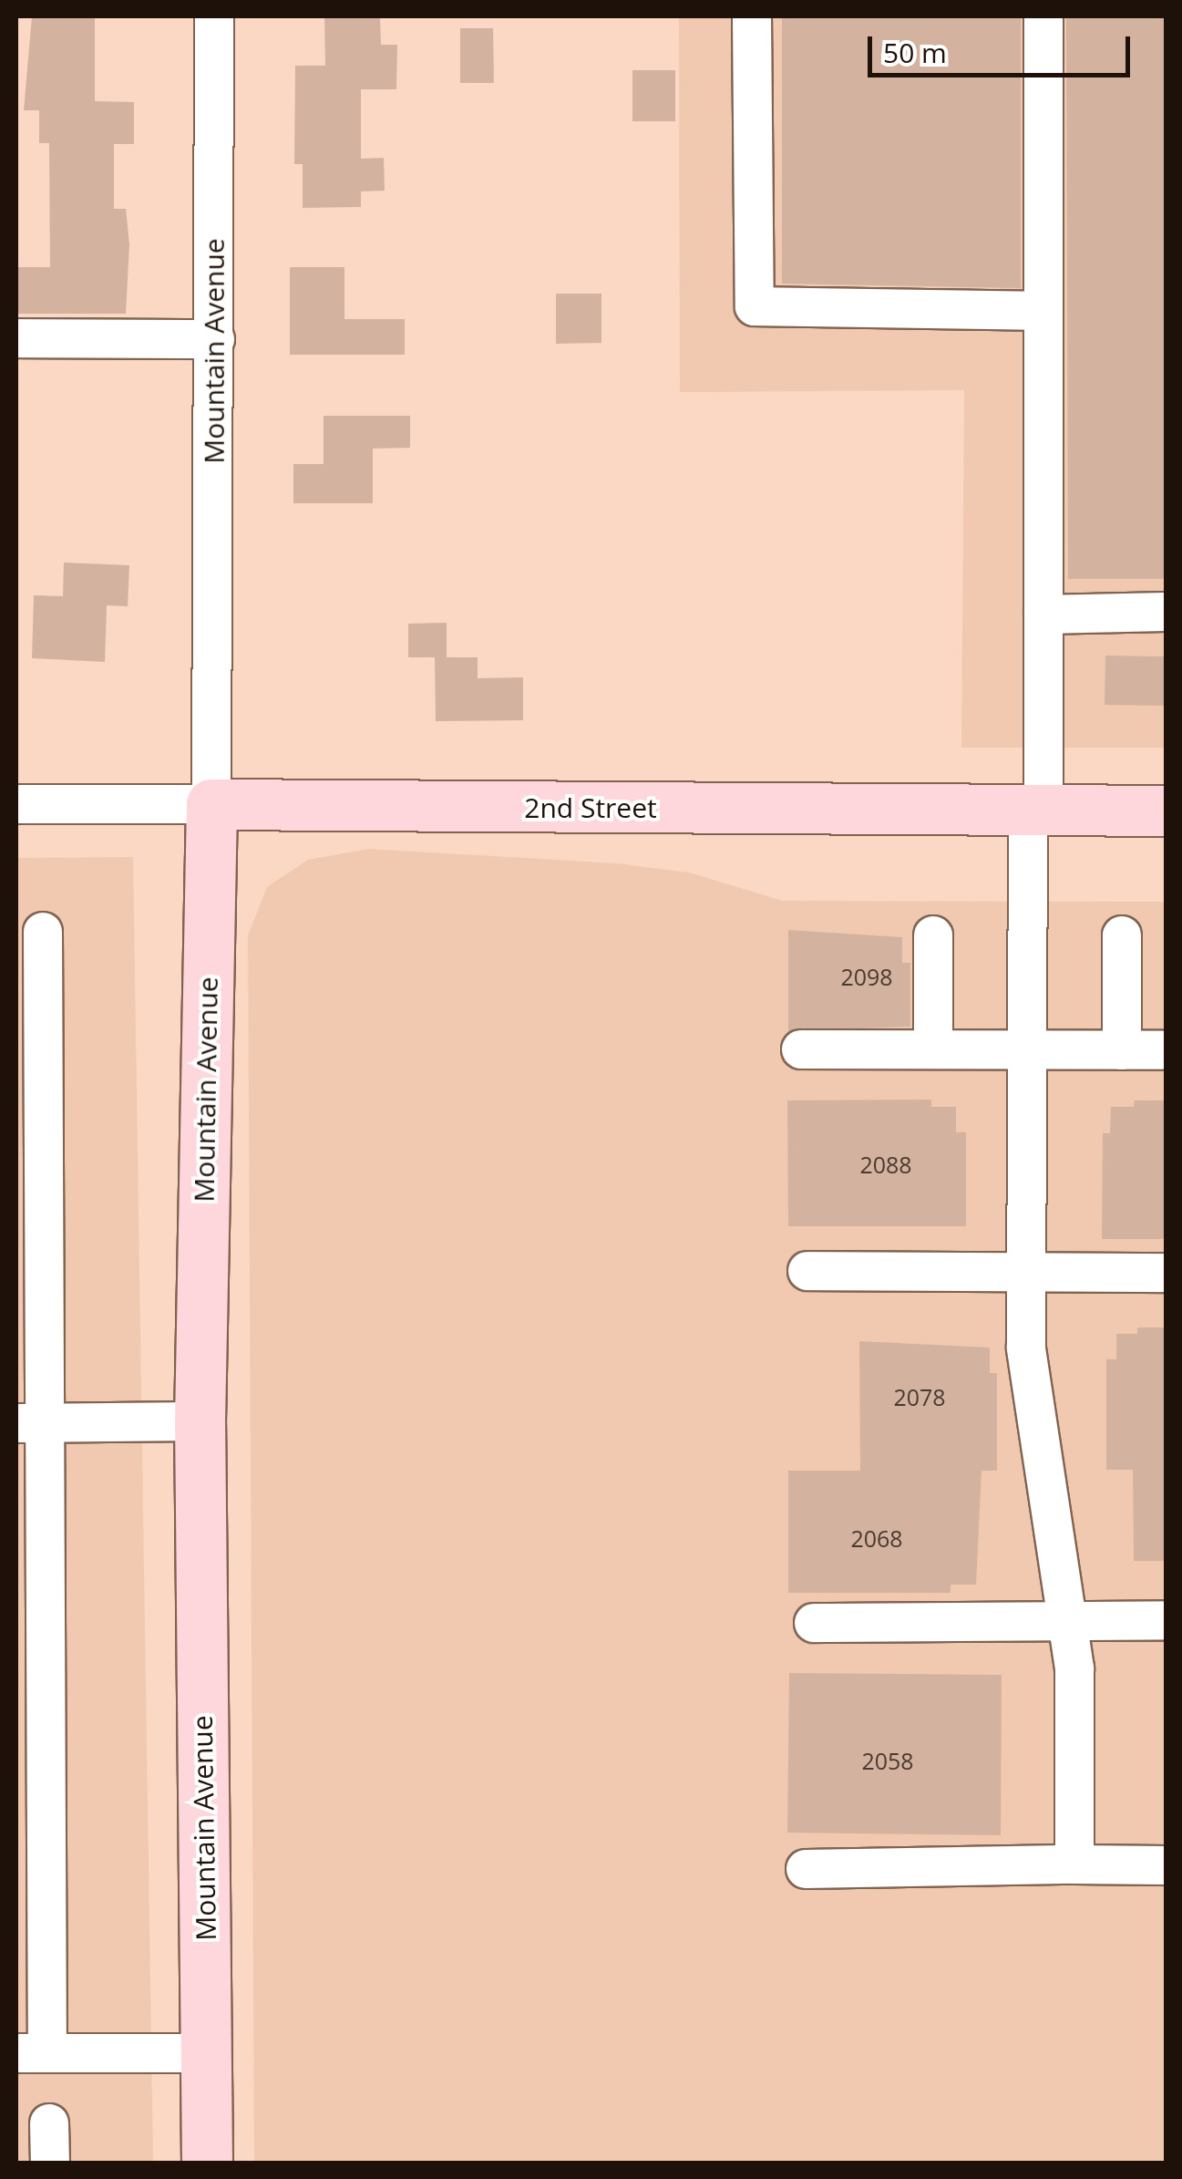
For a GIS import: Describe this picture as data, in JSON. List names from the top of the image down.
{
  "streets": {
    "main road": ["Mountain Avenue", "2nd Street"]
  },
  "crossings": [
    ["Mountain Avenue", "2nd Street"]
  ],
  "house_numbers": [
    "2098",
    "2088",
    "2078",
    "2068",
    "2058"
  ],
  "scale_bar": "50 m"
}
